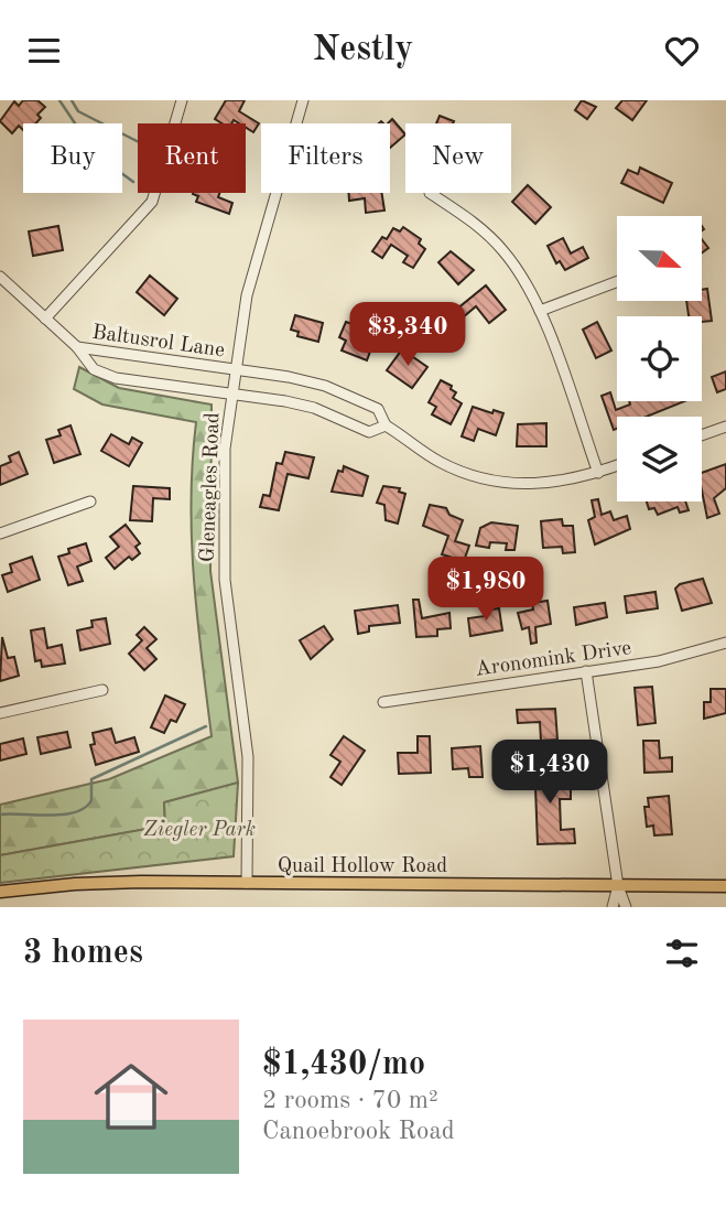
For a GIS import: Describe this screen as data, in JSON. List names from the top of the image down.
{
  "streets": {
    "main road": ["Quail Hollow Road"],
    "street": ["Baltusrol Lane", "Gleneagles Road", "Aronomink Drive"]
  },
  "crossings": [
    ["Baltusrol Lane", "Gleneagles Road"],
    ["Gleneagles Road", "Quail Hollow Road"]
  ],
  "parks": ["Ziegler Park"],
  "north": "right",
  "page": {
    "header": "Nestly",
    "chip": [
      "Buy",
      "Rent",
      "Filters",
      "New"
    ],
    "price": ["$3,340", "$1,980", "$1,430"],
    "heading": "3 homes",
    "list": [
      {
        "name": "$1,430/mo",
        "note": "2 rooms · 70 m² · Canoebrook Road"
      }
    ]
  }
}
